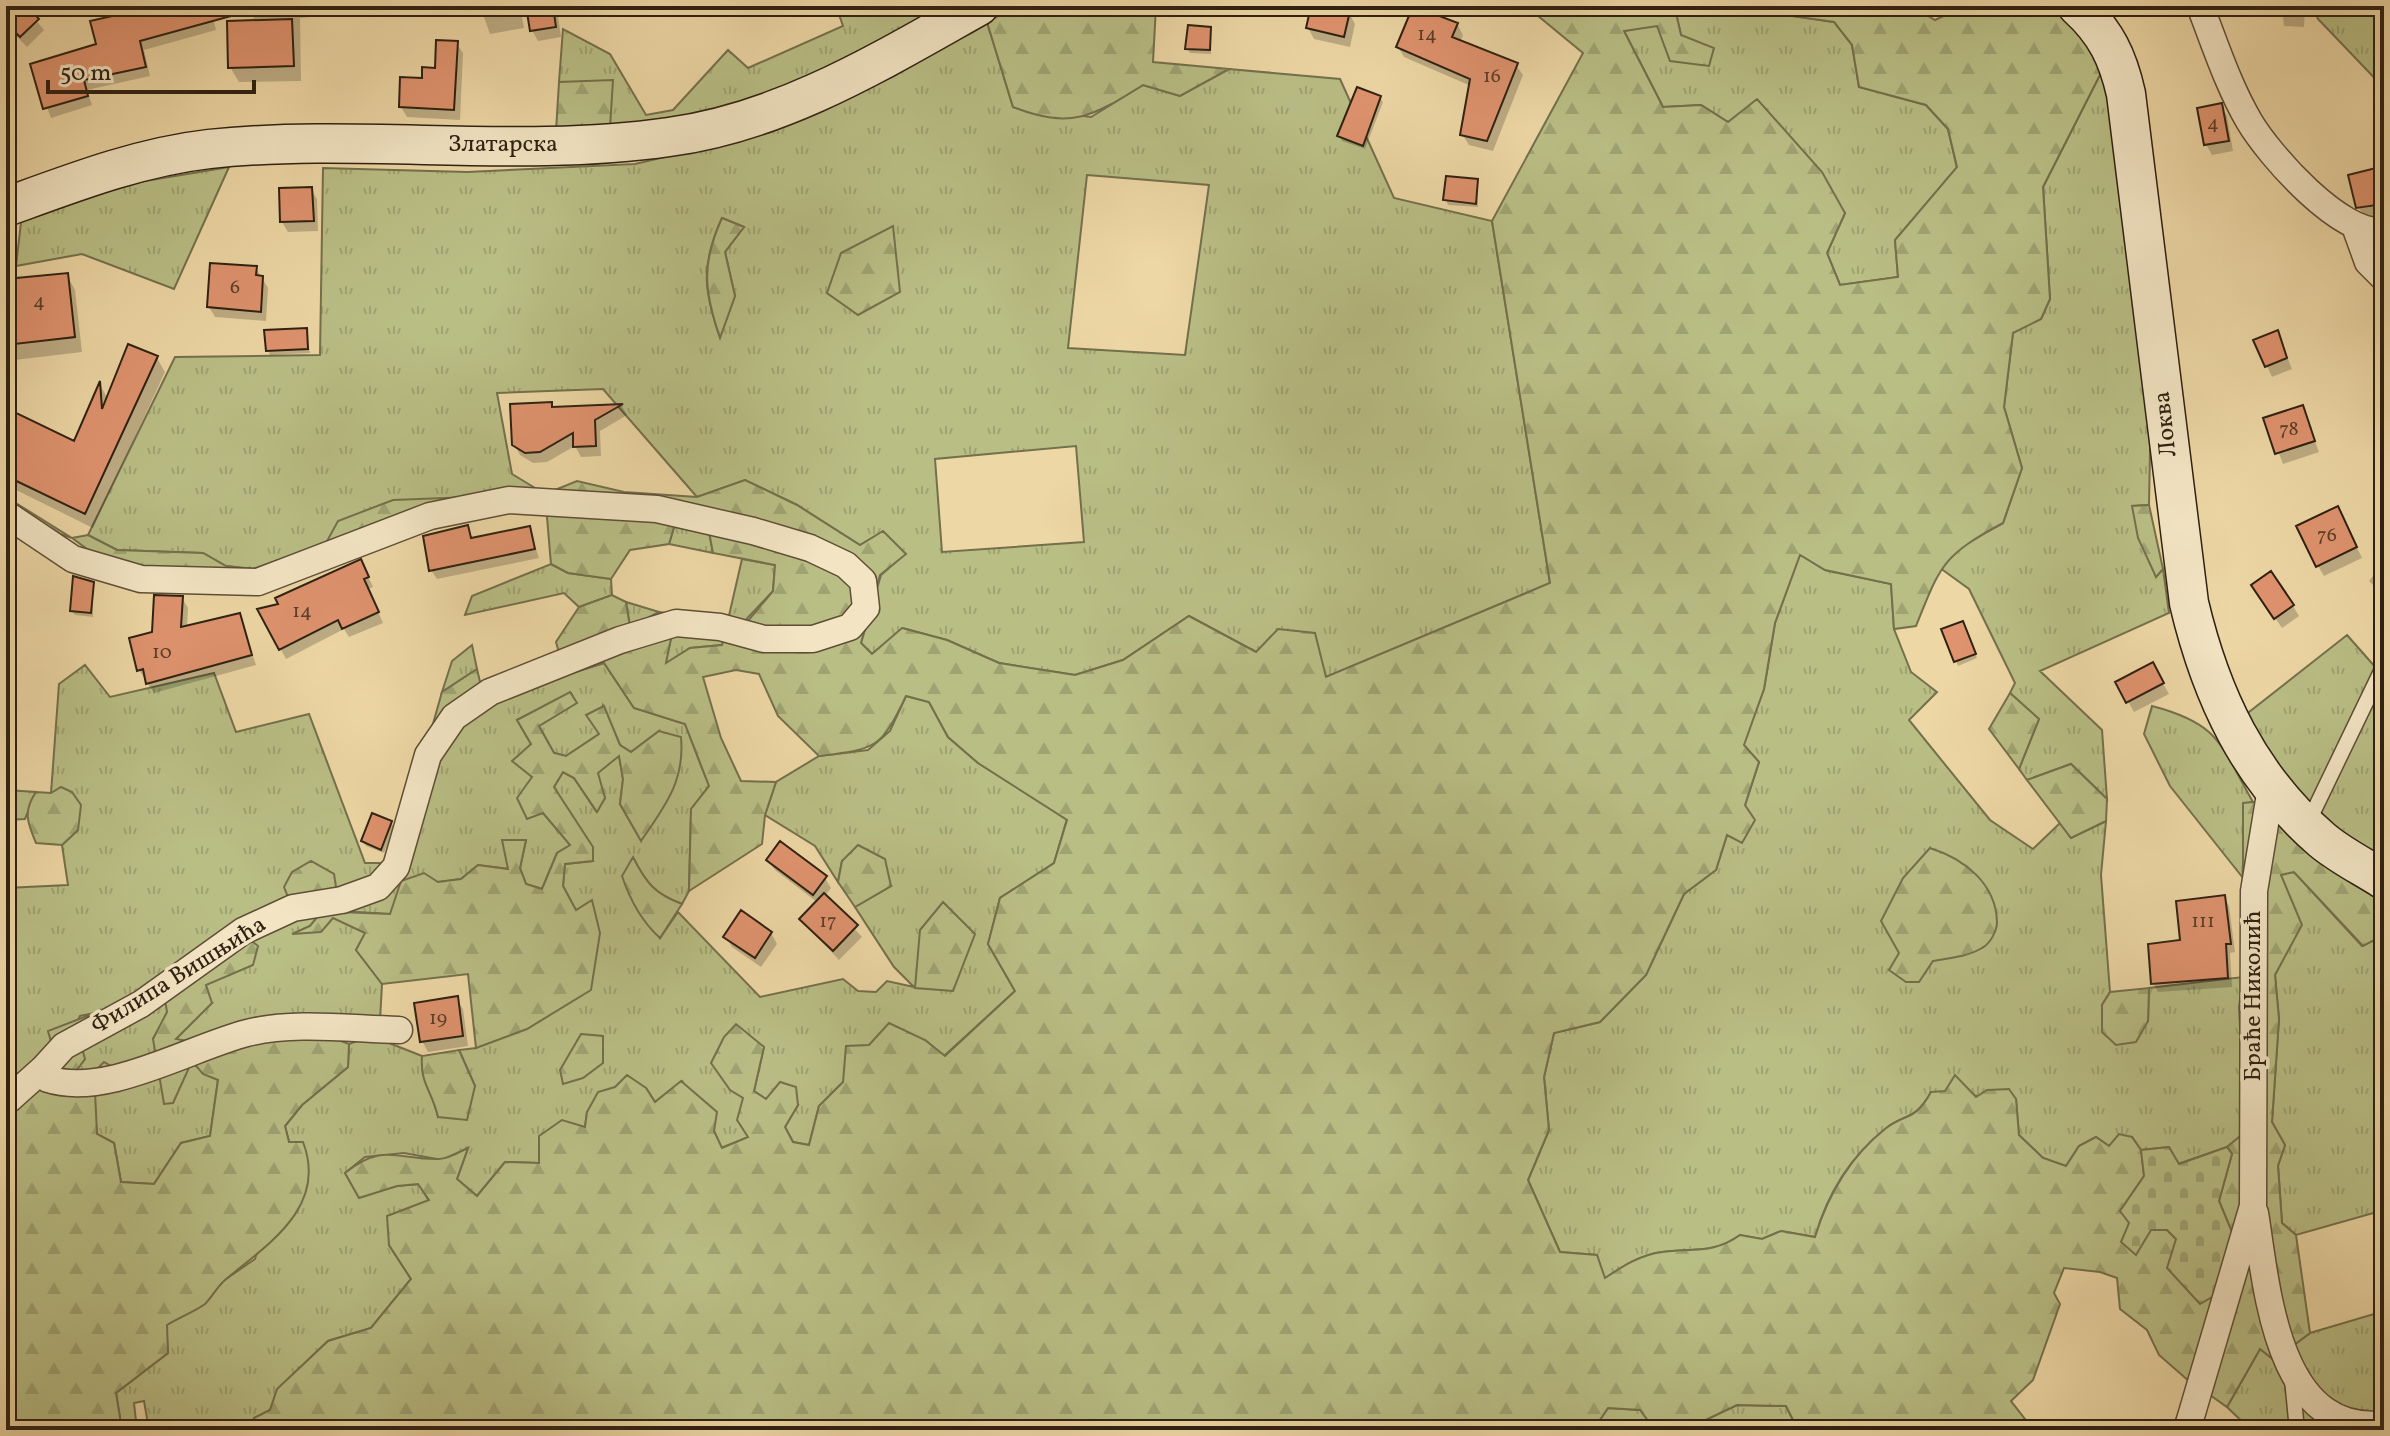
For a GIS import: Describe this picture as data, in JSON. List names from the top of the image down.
{
  "streets": {
    "main road": ["Златарска", "Локва"],
    "street": ["Филипа Вишњића", "Браће Николић"]
  },
  "crossings": [
    ["Локва", "Браће Николић"]
  ],
  "house_numbers": [
    "14",
    "16",
    "4",
    "6",
    "4",
    "78",
    "76",
    "14",
    "10",
    "17",
    "111",
    "19"
  ],
  "scale_bar": "50 m"
}
